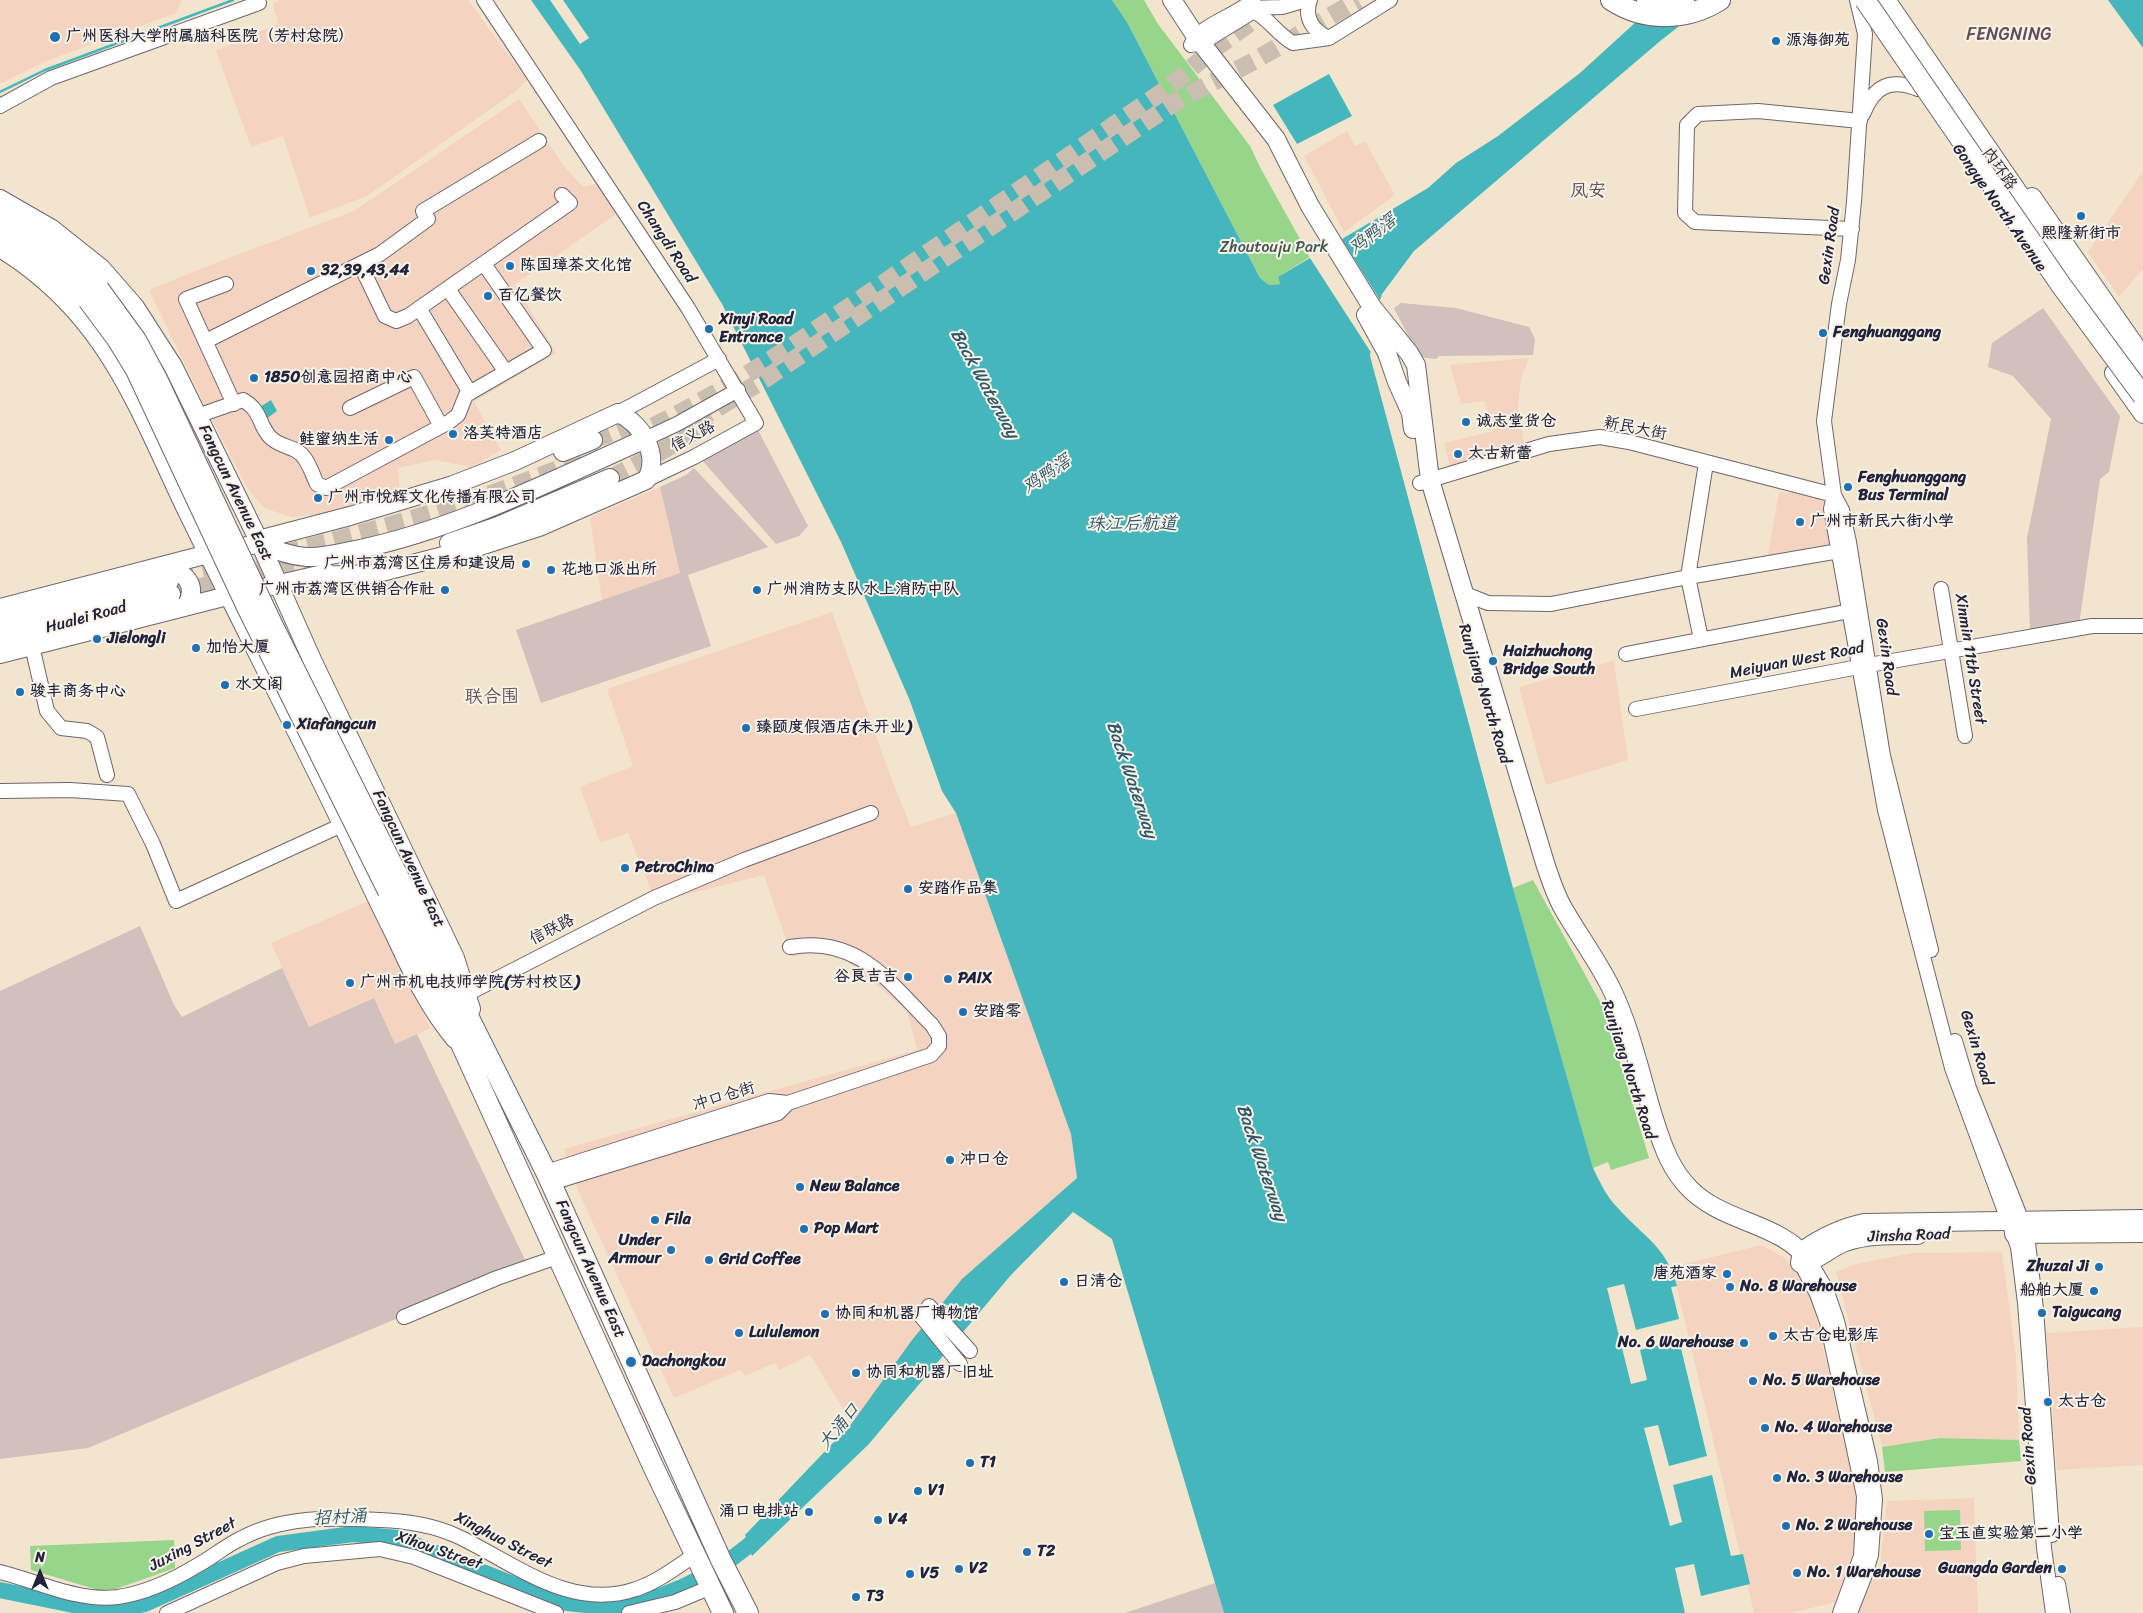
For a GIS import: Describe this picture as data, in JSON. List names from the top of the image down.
{
  "streets": {
    "highway": ["内环路", "Fangcun Avenue East"],
    "main road": [
      "Gongye North Avenue",
      "Hualei Road",
      "Runjiang North Road",
      "Jinsha Road"
    ],
    "street": [
      "Changdi Road",
      "Gexin Road",
      "新民大街",
      "信义路",
      "Xinmin 11th Street",
      "Meiyuan West Road",
      "信联路",
      "冲口仓街",
      "Xinghua Street",
      "Juxing Street",
      "Xihou Street"
    ]
  },
  "crossings": [
    ["内环路", "Gongye North Avenue"],
    ["Gongye North Avenue", "Gexin Road"],
    ["Changdi Road", "信义路"],
    ["Gexin Road", "新民大街"],
    ["Gexin Road", "Meiyuan West Road"],
    ["Gexin Road", "Jinsha Road"],
    ["新民大街", "Runjiang North Road"],
    ["Fangcun Avenue East", "信联路"],
    ["Fangcun Avenue East", "冲口仓街"],
    ["Fangcun Avenue East", "Xinghua Street"],
    ["Xinmin 11th Street", "Meiyuan West Road"],
    ["Runjiang North Road", "Jinsha Road"],
    ["Xinghua Street", "Juxing Street"]
  ],
  "districts": ["FENGNING", "凤安", "联合围"],
  "water": [
    "鸡鸭滘",
    "Back Waterway",
    "珠江后航道",
    "大涌口",
    "招村涌"
  ],
  "parks": ["Zhoutouju Park"],
  "places": [
    "广州医科大学附属脑科医院（芳村总院）",
    "源海御苑",
    "熙隆新街市",
    "陈国璋茶文化馆",
    "32,39,43,44",
    "百亿餐饮",
    "Xinyi Road Entrance",
    "Fenghuanggang",
    "1850创意园招商中心",
    "诚志堂货仓",
    "洛芙特酒店",
    "鲑蜜纳生活",
    "太古新蕾",
    "Fenghuanggang Bus Terminal",
    "广州市悦辉文化传播有限公司",
    "广州市新民六街小学",
    "广州市荔湾区住房和建设局",
    "花地口派出所",
    "广州市荔湾区供销合作社",
    "广州消防支队水上消防中队",
    "Jielongli",
    "加怡大厦",
    "Haizhuchong Bridge South",
    "水文阁",
    "骏丰商务中心",
    "Xiafangcun",
    "臻颐度假酒店(未开业)",
    "PetroChina",
    "安踏作品集",
    "谷良吉吉",
    "PAIX",
    "广州市机电技师学院(芳村校区)",
    "安踏零",
    "冲口仓",
    "New Balance",
    "Fila",
    "Pop Mart",
    "Under Armour",
    "Grid Coffee",
    "Zhuzai Ji",
    "唐苑酒家",
    "日清仓",
    "No. 8 Warehouse",
    "船舶大厦",
    "Taigucang",
    "协同和机器厂博物馆",
    "Lululemon",
    "太古仓电影库",
    "No. 6 Warehouse",
    "Dachongkou",
    "协同和机器厂旧址",
    "No. 5 Warehouse",
    "太古仓",
    "No. 4 Warehouse",
    "T1",
    "No. 3 Warehouse",
    "V1",
    "涌口电排站",
    "V4",
    "No. 2 Warehouse",
    "宝玉直实验第二小学",
    "T2",
    "V2",
    "Guangda Garden",
    "No. 1 Warehouse",
    "V5",
    "T3"
  ],
  "north": "top"
}
